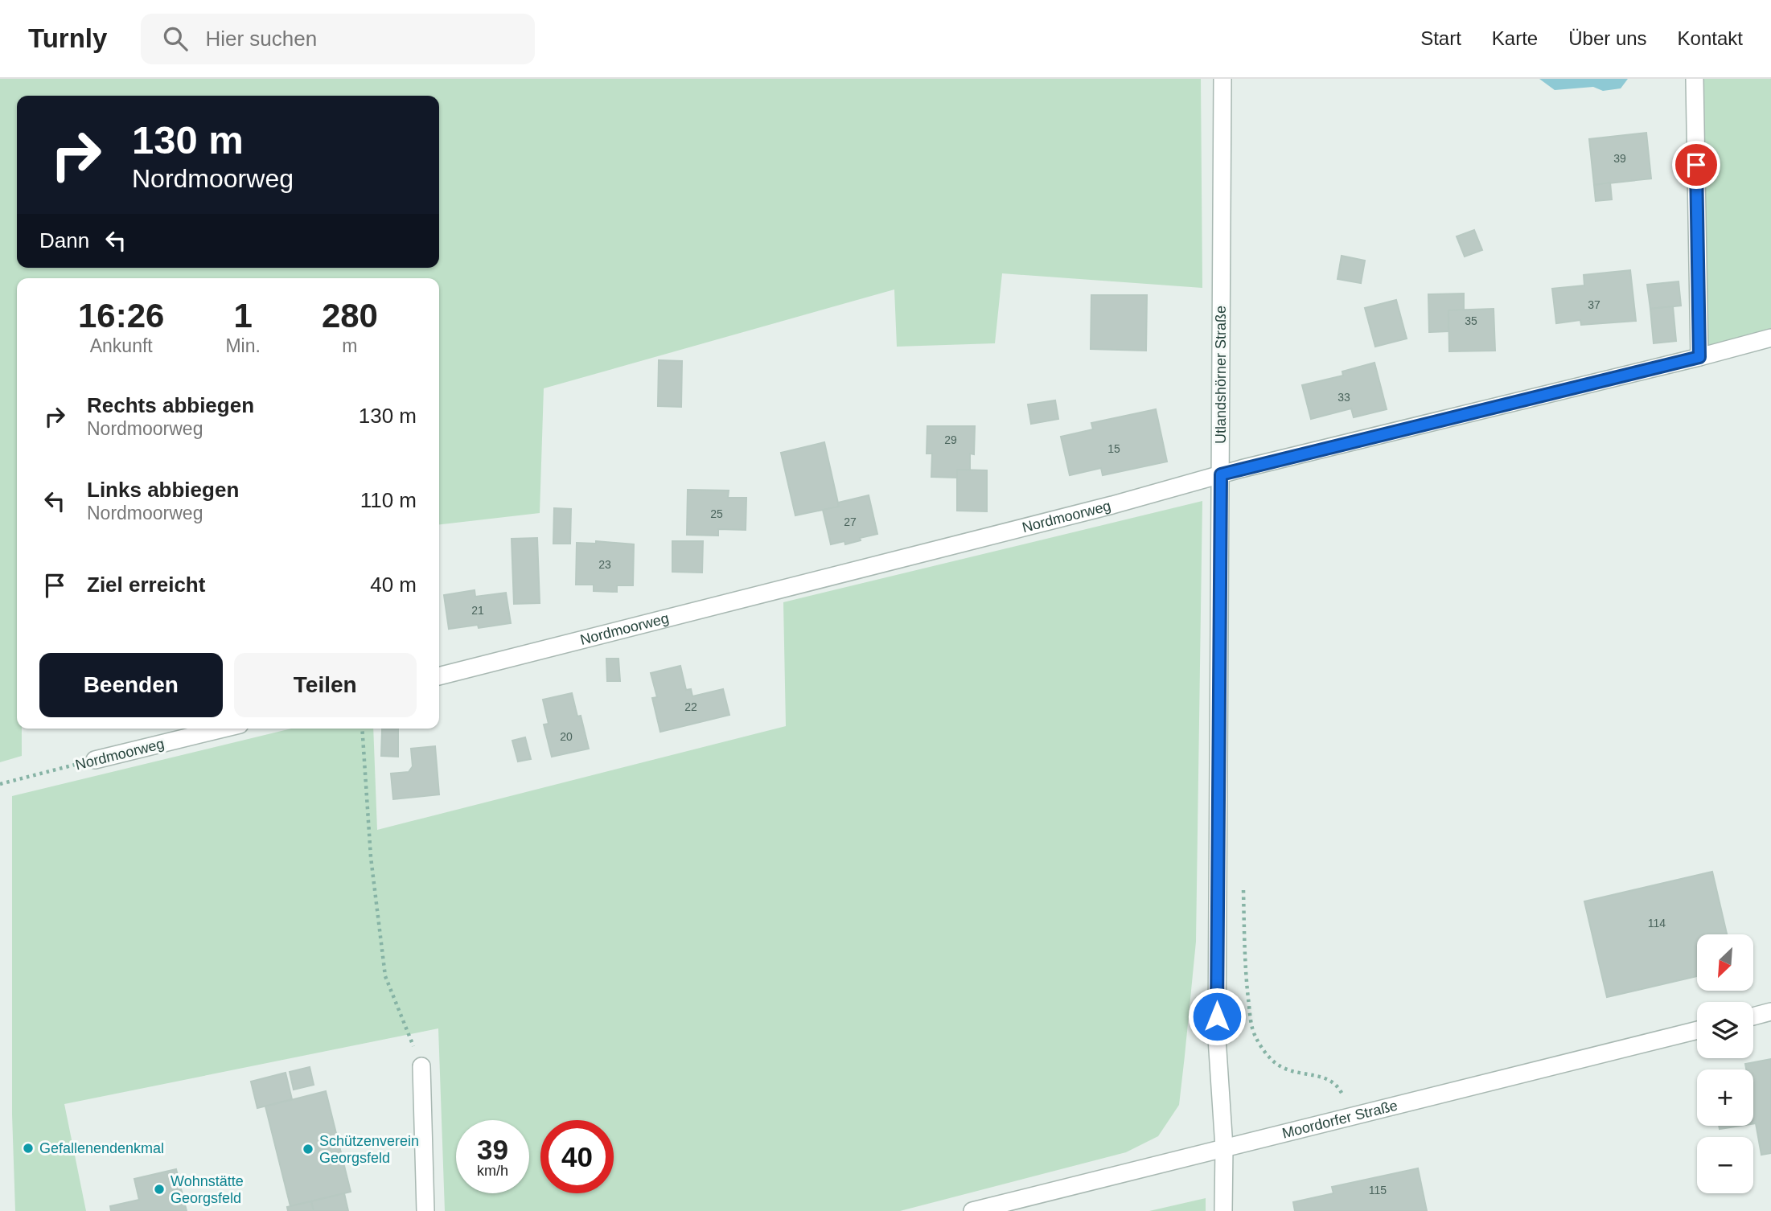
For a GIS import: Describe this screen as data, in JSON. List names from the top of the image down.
{
  "streets": {
    "street": ["Utlandshörner Straße", "Nordmoorweg", "Moordorfer Straße"]
  },
  "crossings": [
    ["Utlandshörner Straße", "Nordmoorweg"],
    ["Utlandshörner Straße", "Moordorfer Straße"]
  ],
  "places": ["Gefallenendenkmal", "Schützenverein Georgsfeld", "Wohnstätte Georgsfeld"],
  "house_numbers": [
    "39",
    "37",
    "35",
    "33",
    "29",
    "15",
    "25",
    "27",
    "23",
    "21",
    "22",
    "20",
    "114",
    "115"
  ],
  "north": "bottom left",
  "page": {
    "header": "Turnly",
    "search": "Hier suchen",
    "nav": [
      "Start",
      "Karte",
      "Über uns",
      "Kontakt"
    ],
    "turn": ["130 m", "Nordmoorweg"],
    "then": "Dann",
    "eta": [
      "16:26",
      "Ankunft",
      "1",
      "Min.",
      "280",
      "m"
    ],
    "list": [
      {
        "name": "Rechts abbiegen",
        "note": "Nordmoorweg",
        "value": "130 m"
      },
      {
        "name": "Links abbiegen",
        "note": "Nordmoorweg",
        "value": "110 m"
      },
      {
        "name": "Ziel erreicht",
        "value": "40 m"
      }
    ],
    "buttons": ["Beenden", "Teilen"],
    "map_buttons": ["+", "−"],
    "speed": "39 km/h",
    "limit": "40"
  }
}
